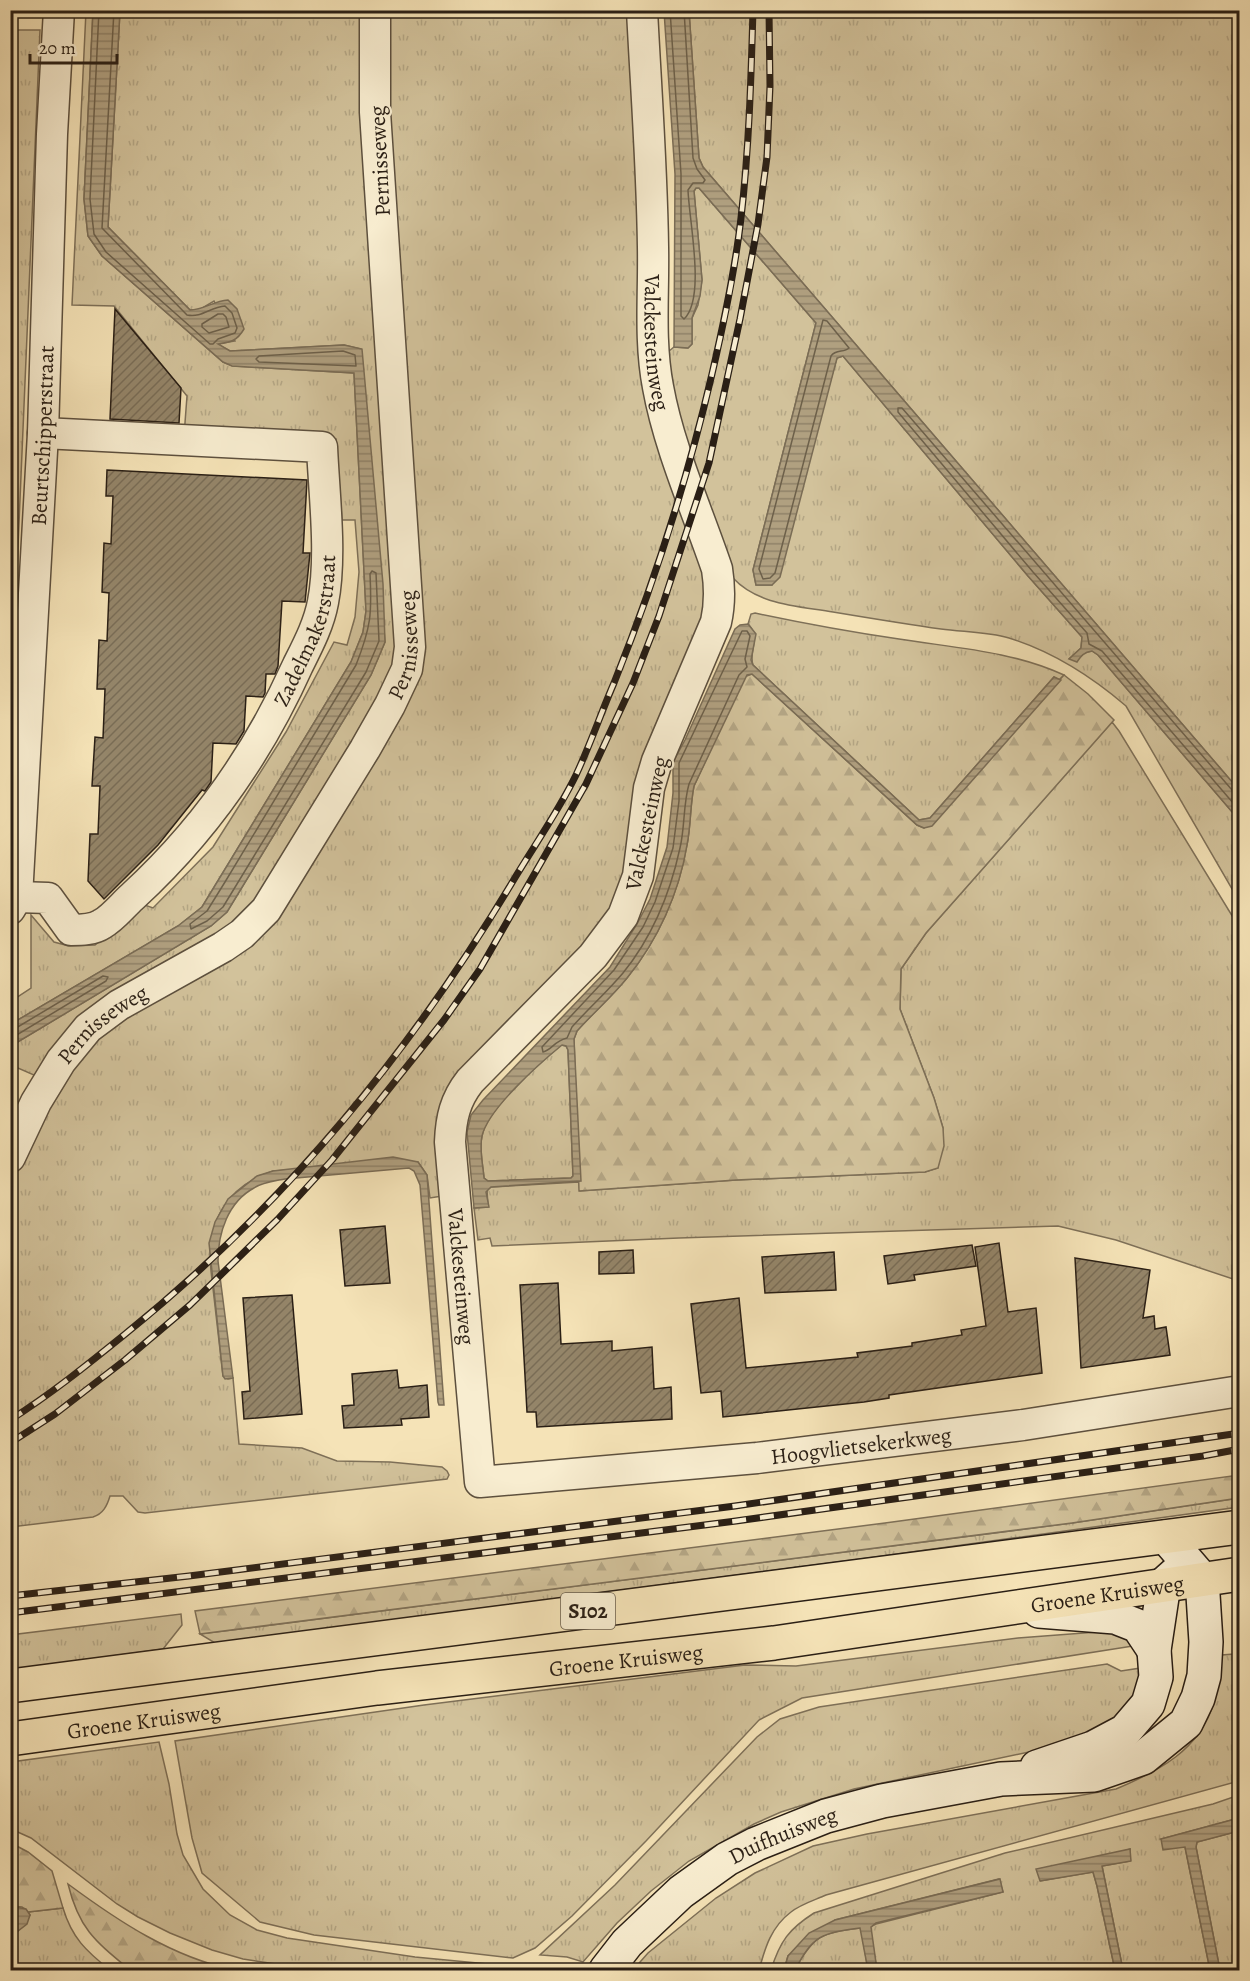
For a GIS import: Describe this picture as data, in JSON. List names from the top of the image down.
{
  "streets": {
    "main road": ["Groene Kruisweg", "S102", "Duifhuisweg"],
    "street": [
      "Pernisseweg",
      "Valckesteinweg",
      "Beurtschipperstraat",
      "Zadelmakerstraat",
      "Hoogvlietsekerkweg"
    ]
  },
  "crossings": [
    ["Valckesteinweg", "Hoogvlietsekerkweg"],
    ["Beurtschipperstraat", "Zadelmakerstraat"],
    ["Groene Kruisweg", "Duifhuisweg"]
  ],
  "scale_bar": "20 m"
}
